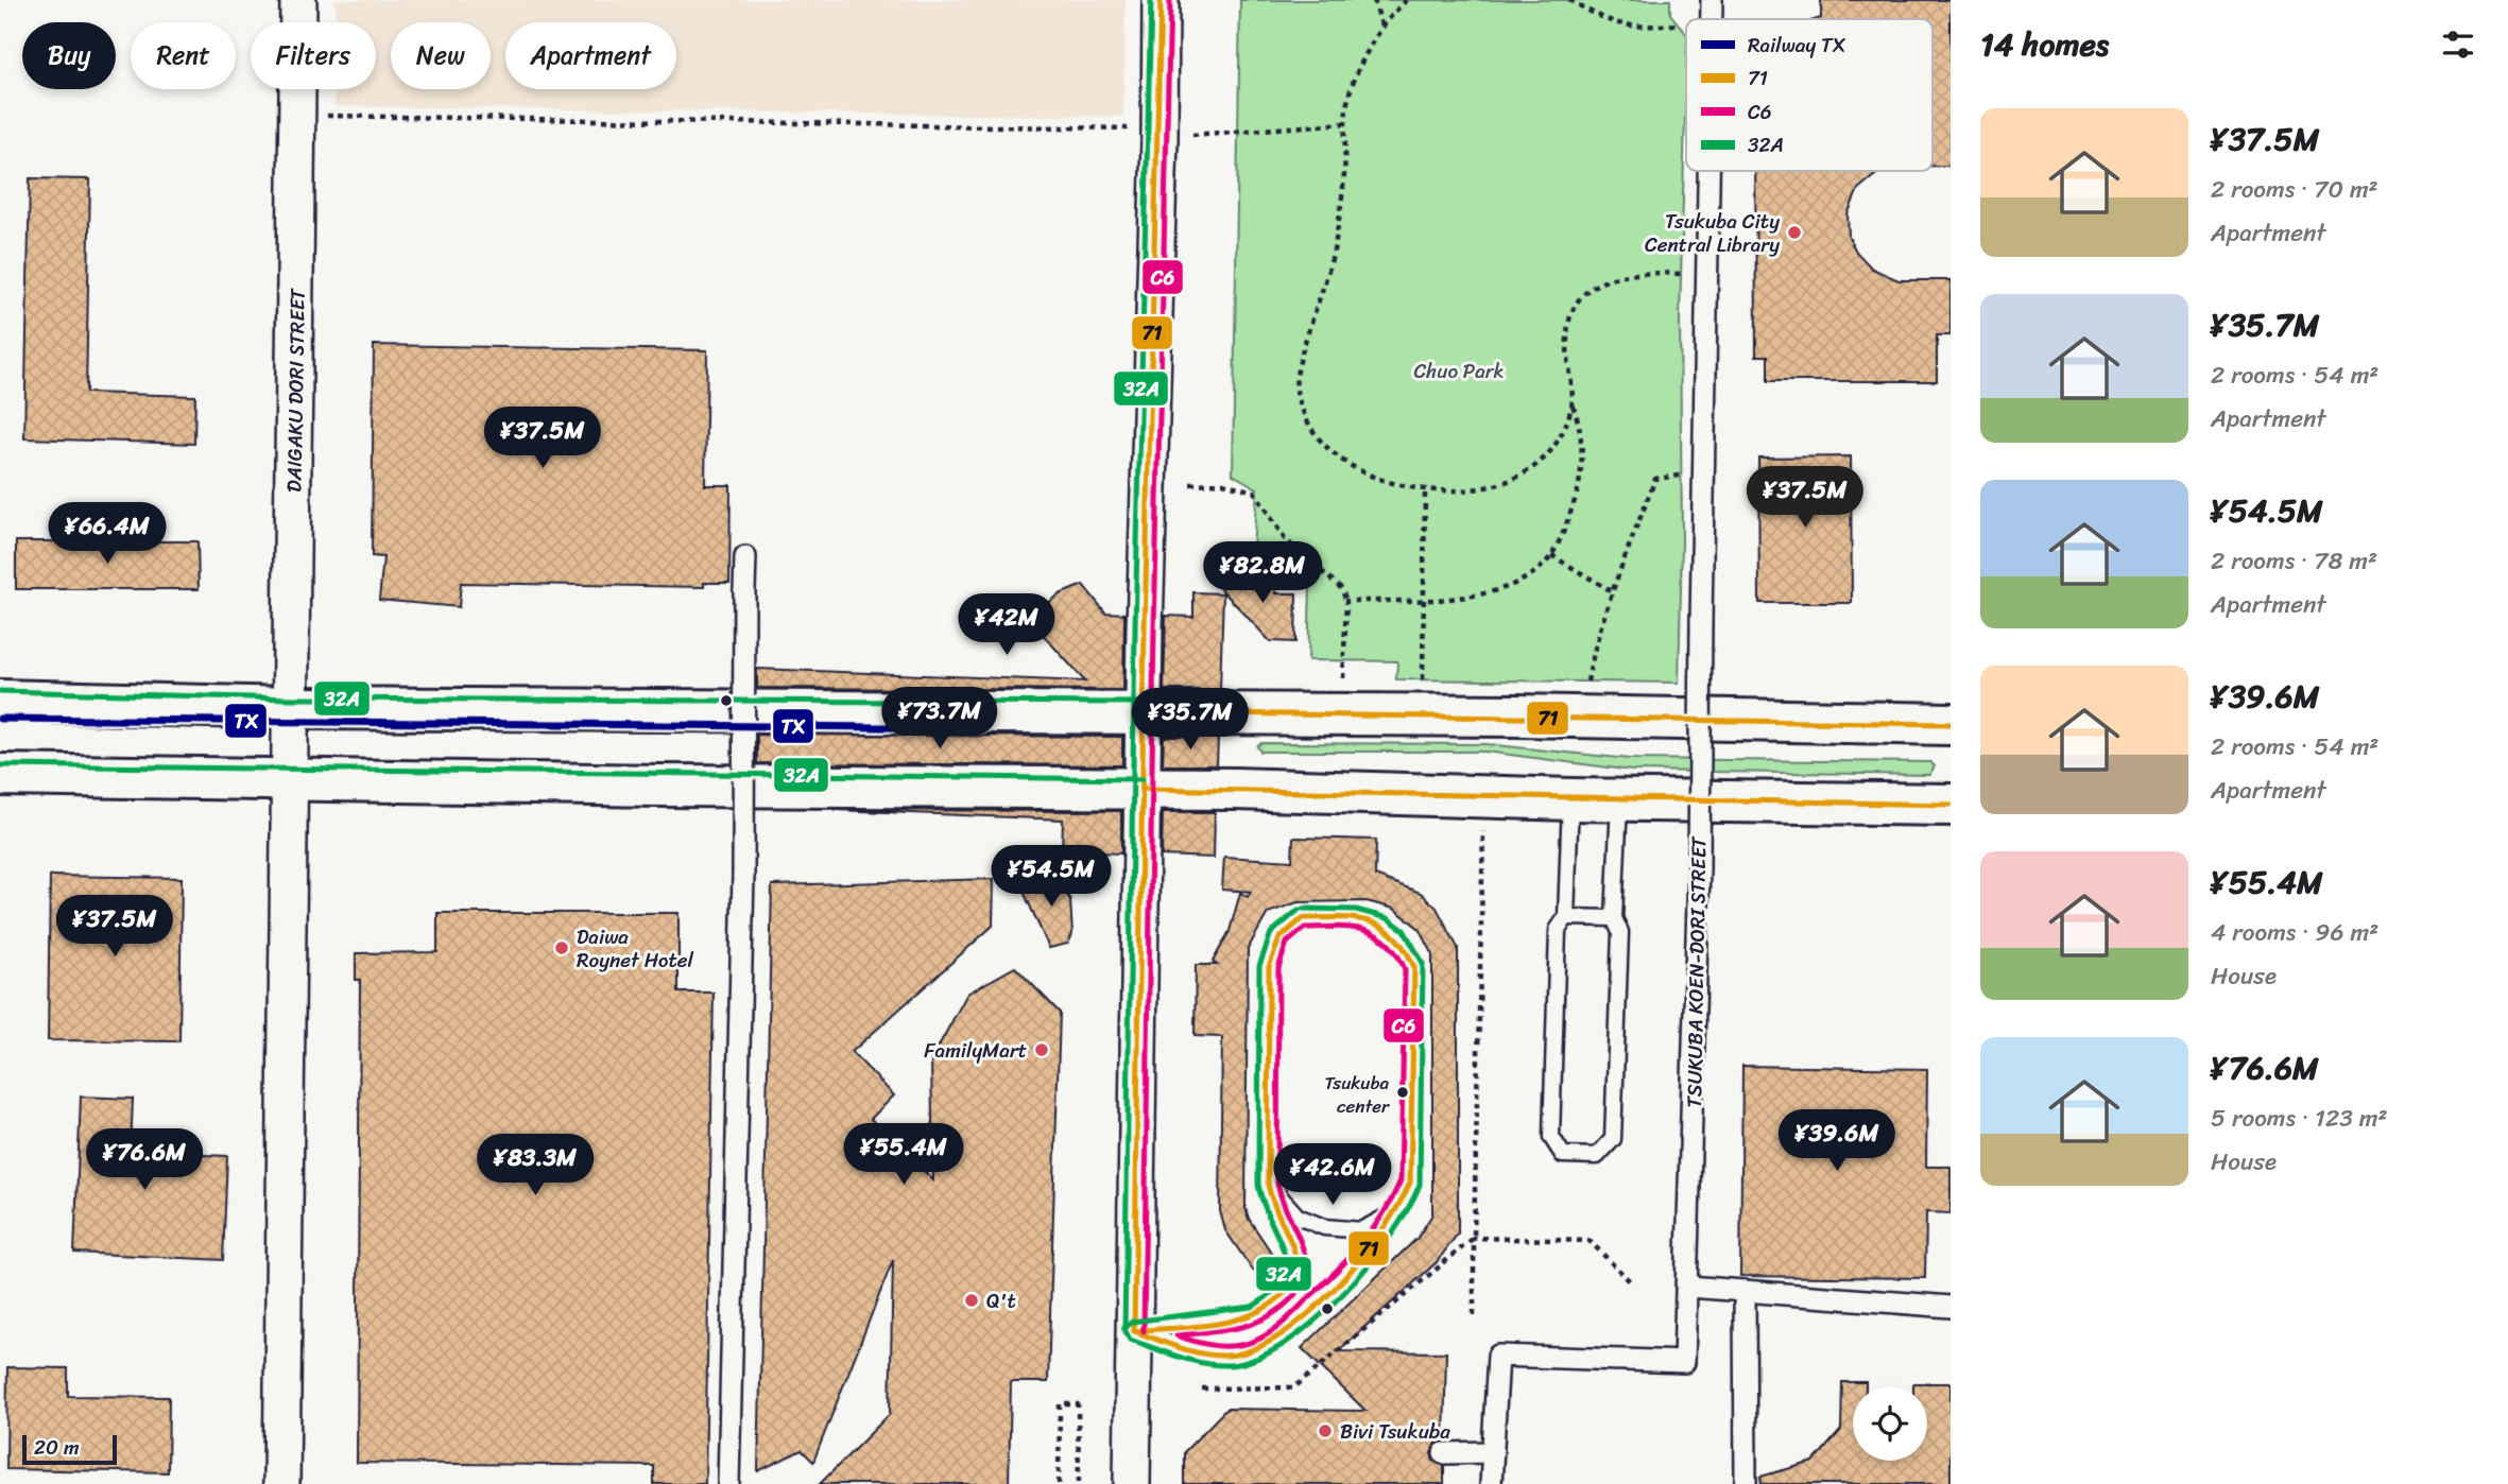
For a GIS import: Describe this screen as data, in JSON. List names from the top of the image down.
{
  "streets": {
    "street": ["DAIGAKU DORI STREET", "TSUKUBA KOEN-DORI STREET"]
  },
  "parks": ["Chuo Park"],
  "places": [
    "Tsukuba City Central Library",
    "Daiwa Roynet Hotel",
    "FamilyMart",
    "Tsukuba center",
    "Q't",
    "Bivi Tsukuba"
  ],
  "lines": [
    "transit line 71",
    "transit line C6",
    "transit line 32A",
    "rail line TX"
  ],
  "legend": [
    "Railway TX",
    "71",
    "C6",
    "32A"
  ],
  "scale_bar": "20 m",
  "page": {
    "heading": "14 homes",
    "chip": [
      "Buy",
      "Rent",
      "Filters",
      "New",
      "Apartment"
    ],
    "list": [
      {
        "name": "¥37.5M",
        "note": "2 rooms · 70 m² · Apartment"
      },
      {
        "name": "¥35.7M",
        "note": "2 rooms · 54 m² · Apartment"
      },
      {
        "name": "¥54.5M",
        "note": "2 rooms · 78 m² · Apartment"
      },
      {
        "name": "¥39.6M",
        "note": "2 rooms · 54 m² · Apartment"
      },
      {
        "name": "¥55.4M",
        "note": "4 rooms · 96 m² · House"
      },
      {
        "name": "¥76.6M",
        "note": "5 rooms · 123 m² · House"
      }
    ],
    "price": [
      "¥37.5M",
      "¥37.5M",
      "¥66.4M",
      "¥82.8M",
      "¥42M",
      "¥73.7M",
      "¥35.7M",
      "¥54.5M",
      "¥37.5M",
      "¥39.6M",
      "¥55.4M",
      "¥76.6M",
      "¥83.3M",
      "¥42.6M"
    ],
    "scale": "20 m"
  }
}
